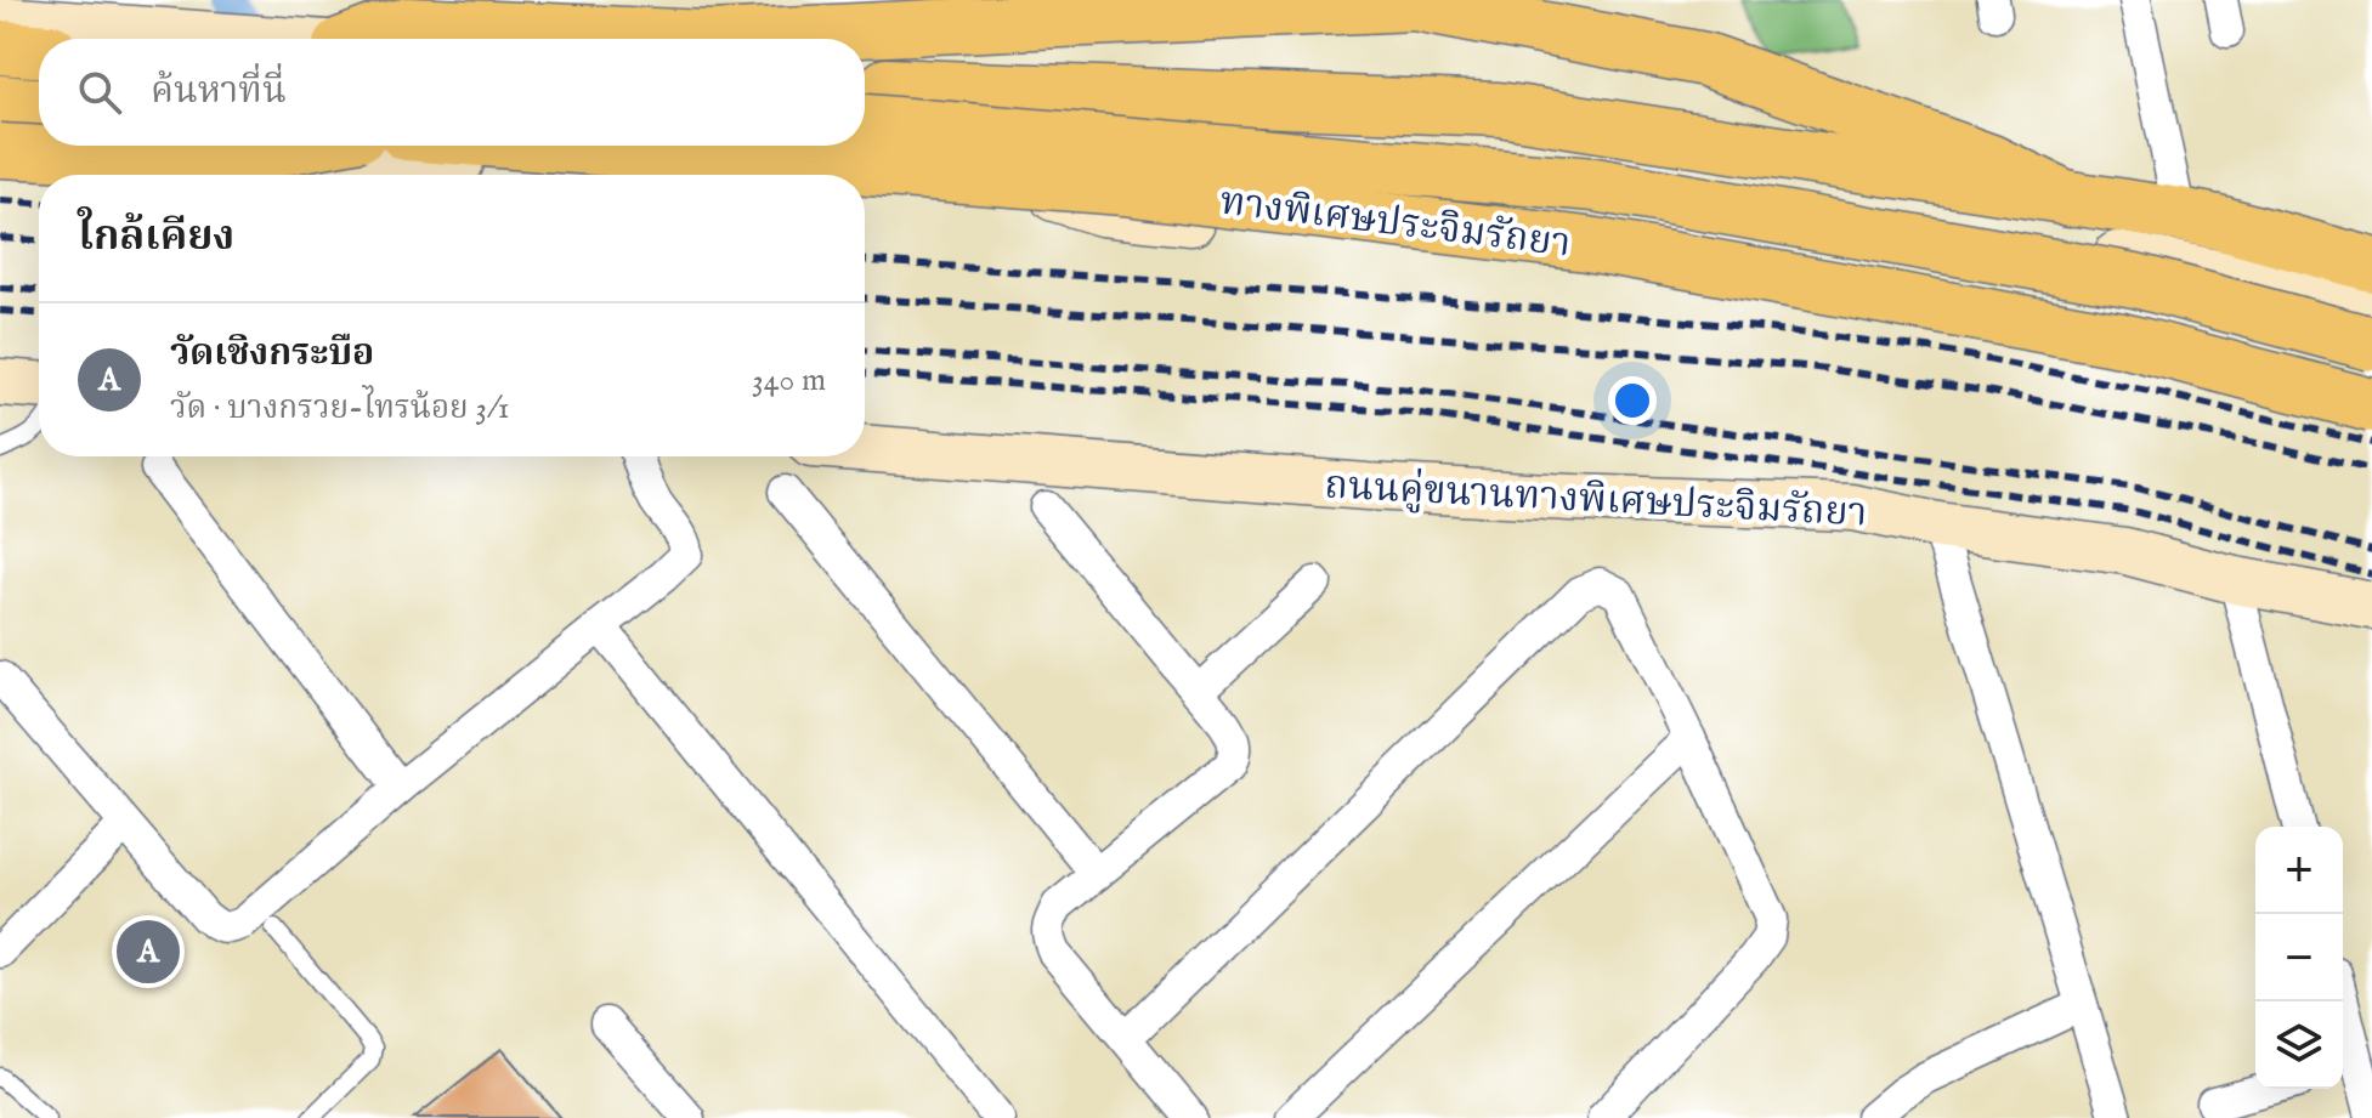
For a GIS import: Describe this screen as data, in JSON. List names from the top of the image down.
{
  "streets": {
    "highway": ["ทางพิเศษประจิมรัถยา"],
    "main road": ["ถนนคู่ขนานทางพิเศษประจิมรัถยา"]
  },
  "page": {
    "search": "ค้นหาที่นี่",
    "heading": "ใกล้เคียง",
    "list": [
      {
        "mark": "A",
        "name": "วัดเชิงกระบือ",
        "note": "วัด · บางกรวย-ไทรน้อย 3/1",
        "value": "340 m"
      }
    ],
    "map_buttons": ["+", "−"],
    "pins": "A"
  }
}
